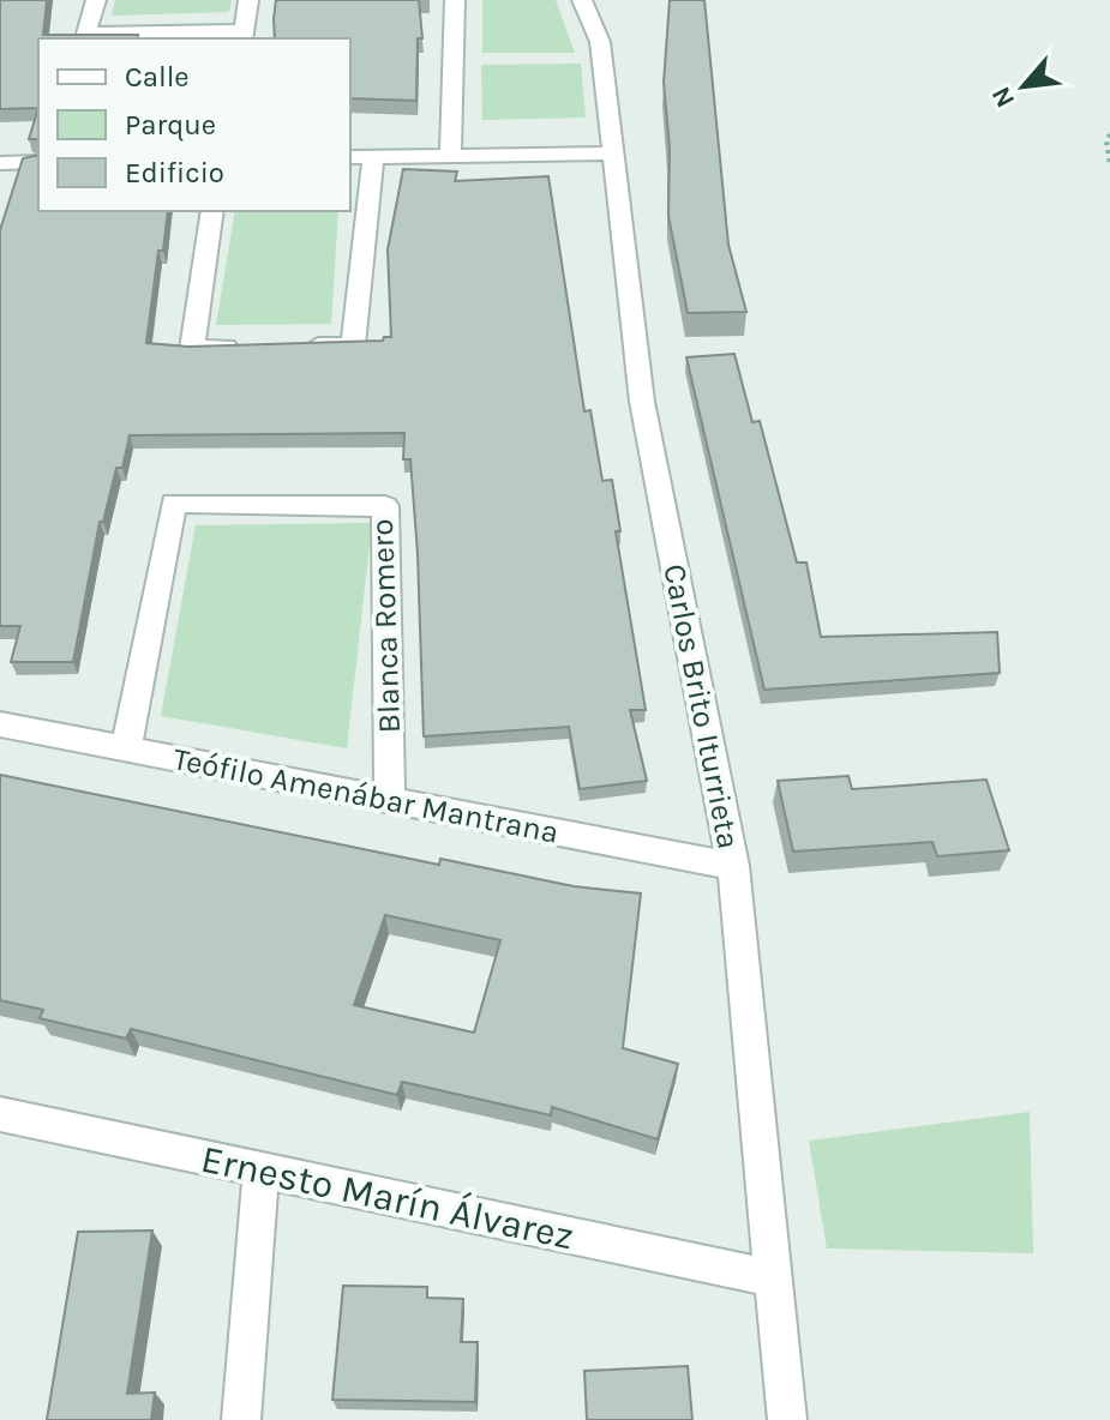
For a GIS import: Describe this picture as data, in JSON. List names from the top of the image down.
{
  "streets": {
    "street": [
      "Blanca Romero",
      "Carlos Brito Iturrieta",
      "Teófilo Amenábar Mantrana",
      "Ernesto Marín Álvarez"
    ]
  },
  "crossings": [
    ["Blanca Romero", "Teófilo Amenábar Mantrana"],
    ["Carlos Brito Iturrieta", "Teófilo Amenábar Mantrana"],
    ["Carlos Brito Iturrieta", "Ernesto Marín Álvarez"]
  ],
  "legend": ["Calle", "Parque", "Edificio"],
  "north": "bottom left"
}
